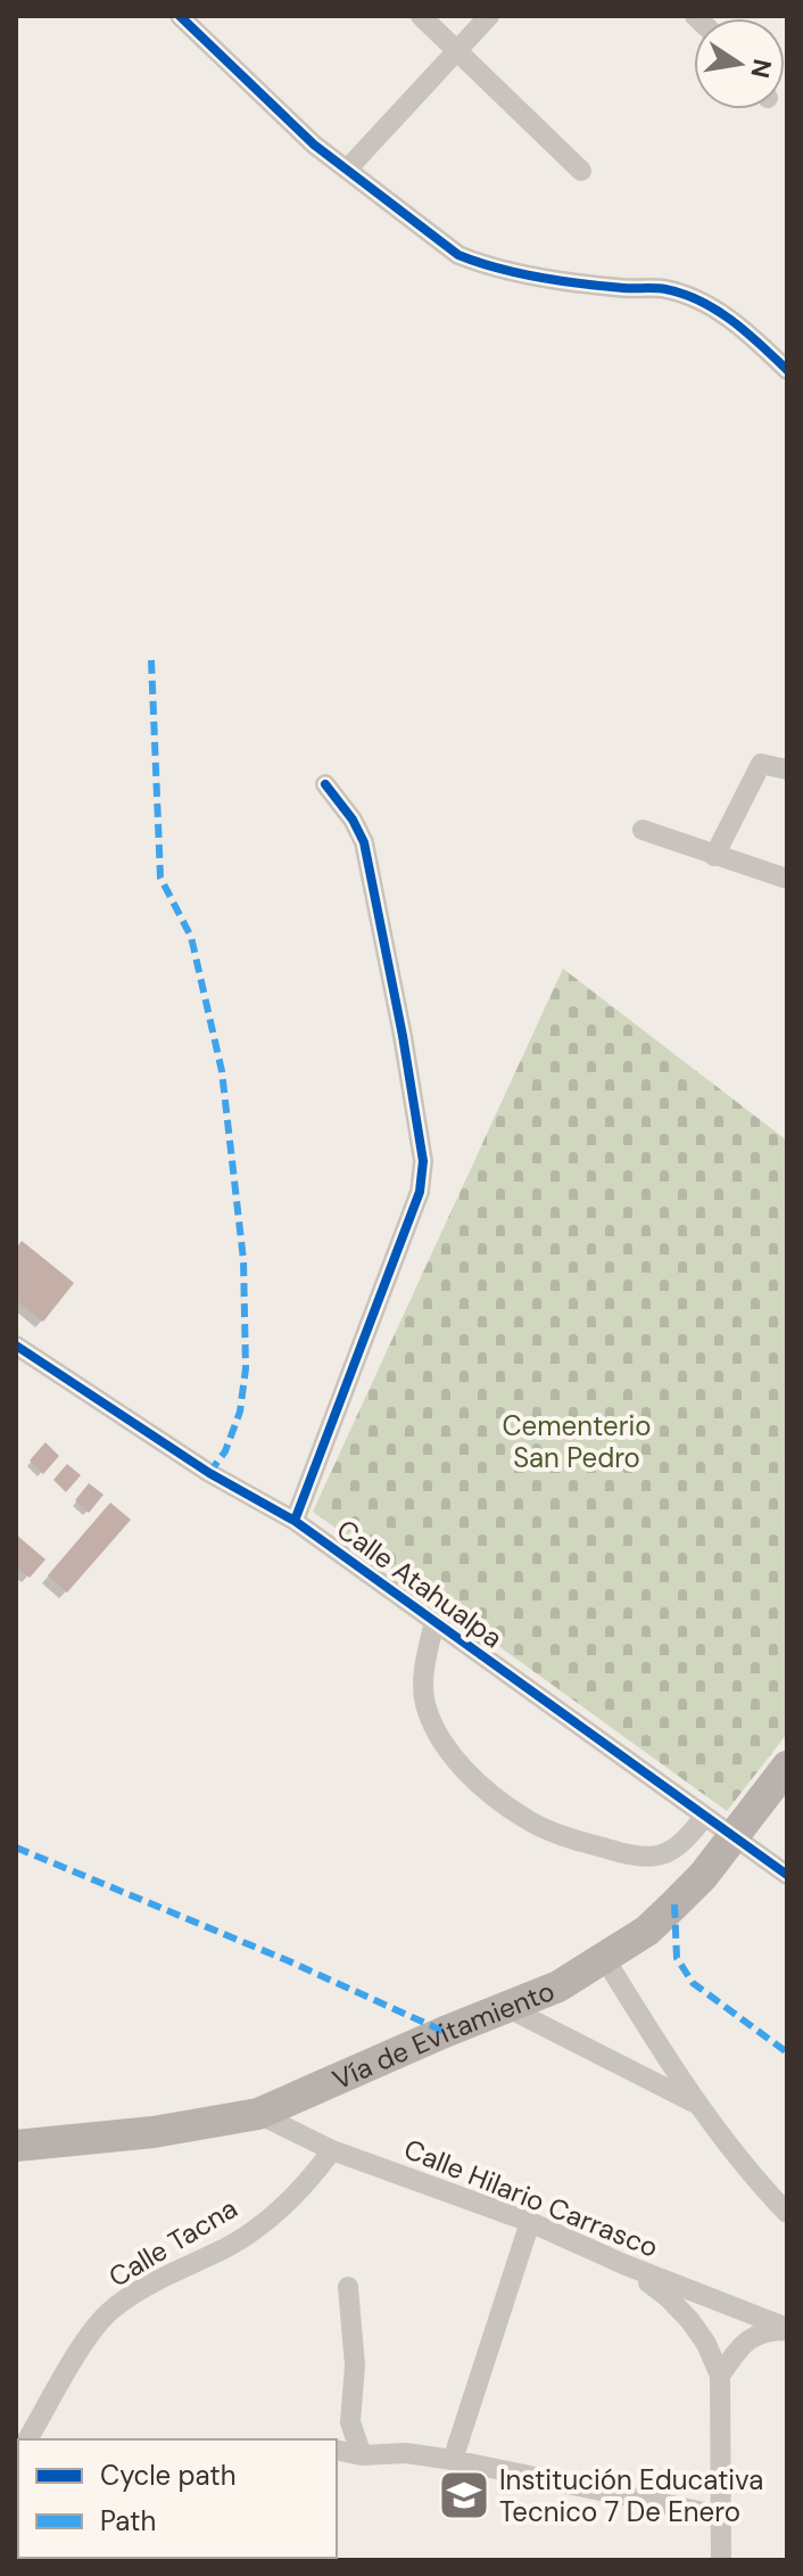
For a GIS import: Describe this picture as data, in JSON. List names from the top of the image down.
{
  "streets": {
    "main road": ["Vía de Evitamiento"],
    "street": ["Calle Atahualpa", "Calle Hilario Carrasco", "Calle Tacna"]
  },
  "crossings": [
    ["Calle Atahualpa", "Vía de Evitamiento"],
    ["Vía de Evitamiento", "Calle Hilario Carrasco"],
    ["Calle Hilario Carrasco", "Calle Tacna"]
  ],
  "parks": ["Cementerio San Pedro"],
  "places": {
    "school or university": ["Institución Educativa Tecnico 7 De Enero"]
  },
  "legend": ["Cycle path", "Path"],
  "north": "right"
}
